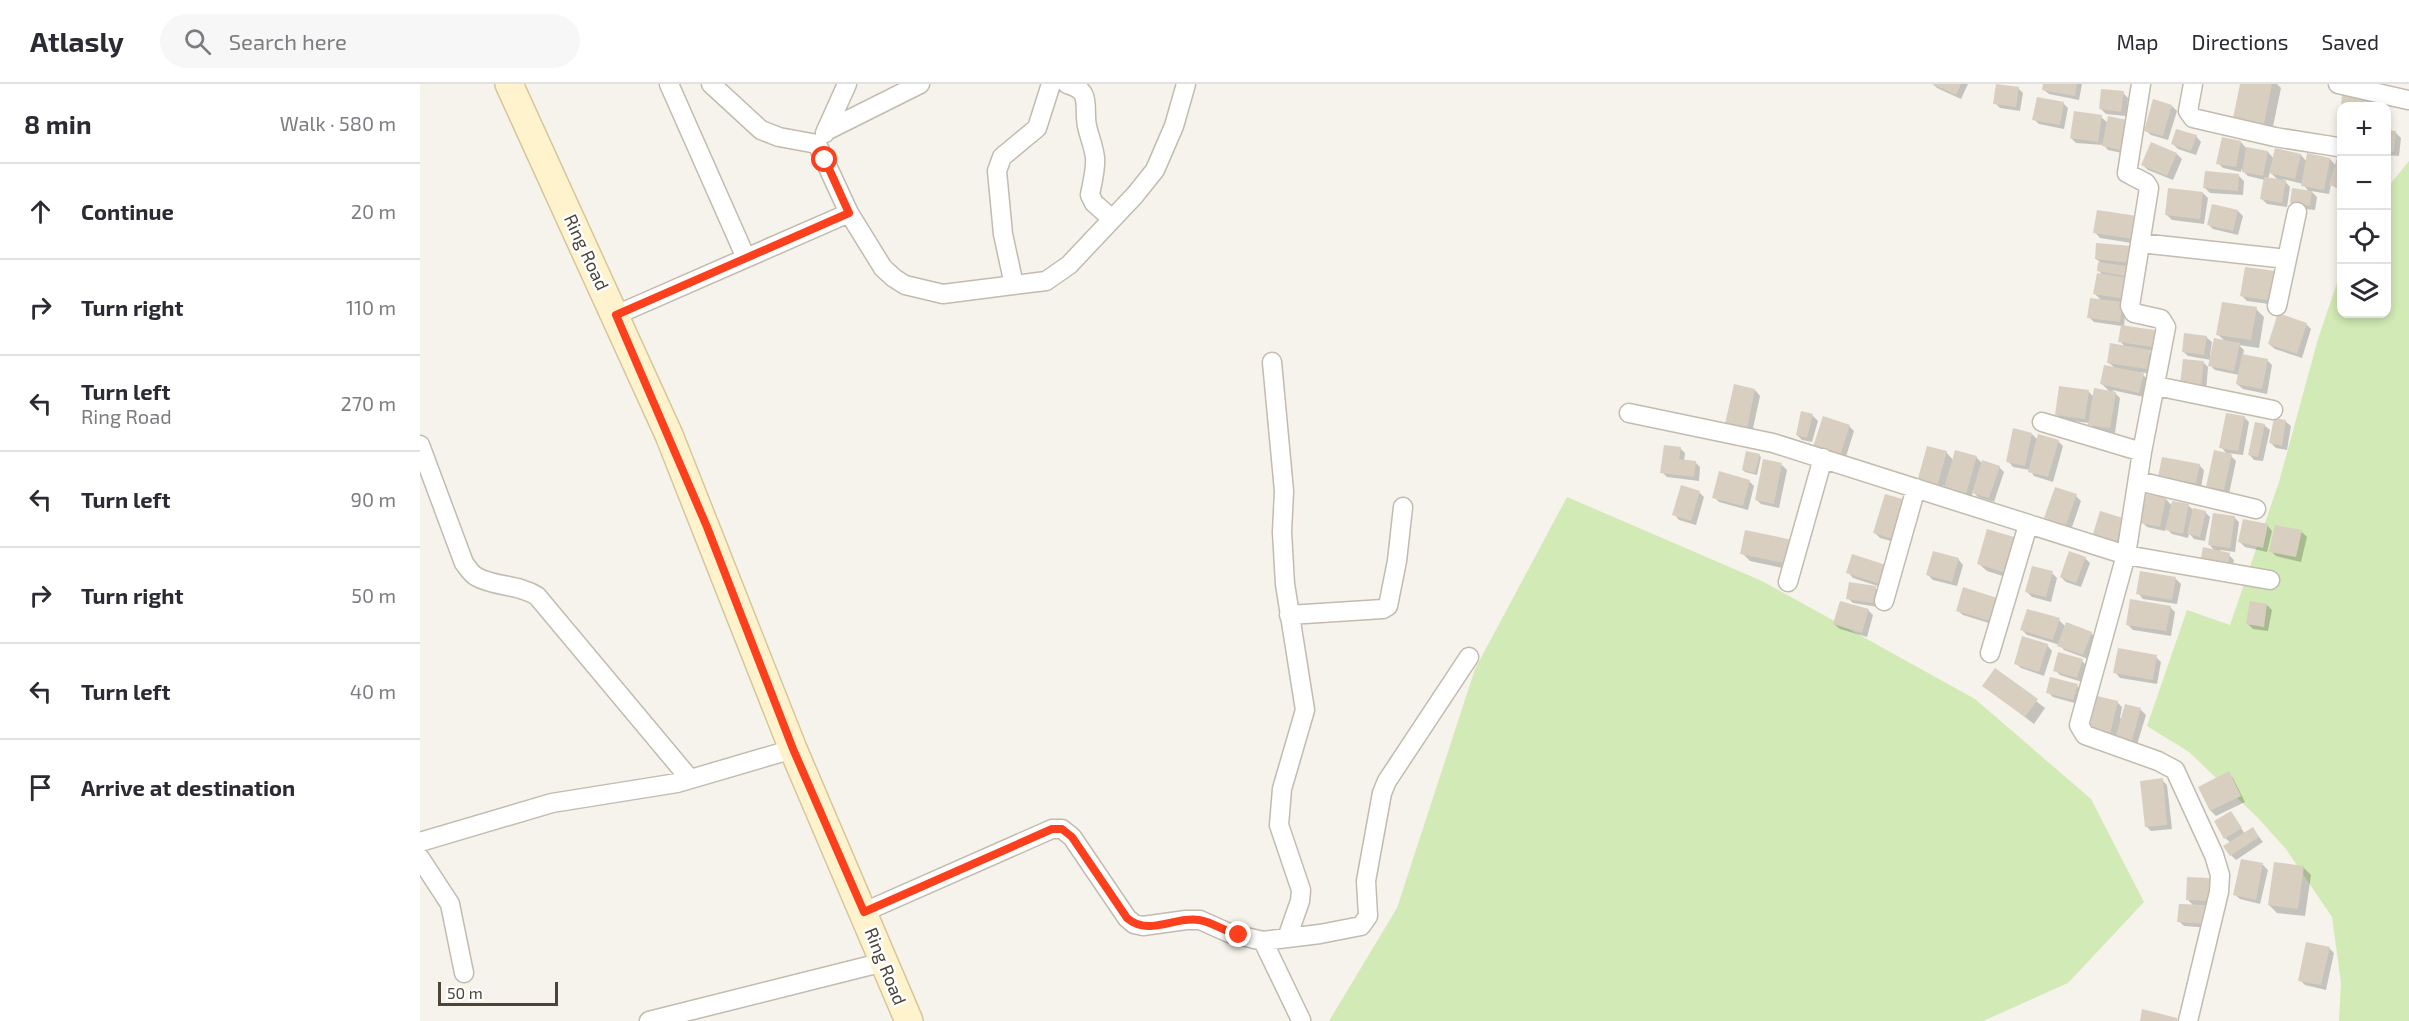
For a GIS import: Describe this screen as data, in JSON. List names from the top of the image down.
{
  "streets": {
    "street": ["Ring Road"]
  },
  "scale_bar": "50 m",
  "page": {
    "header": "Atlasly",
    "search": "Search here",
    "nav": ["Map", "Directions", "Saved"],
    "heading": ["8 min", "Walk · 580 m"],
    "map_buttons": ["+", "−"],
    "list": [
      ["Continue", "20 m"],
      ["Turn right", "110 m"],
      ["Turn left", "Ring Road", "270 m"],
      ["Turn left", "90 m"],
      ["Turn right", "50 m"],
      ["Turn left", "40 m"],
      "Arrive at destination"
    ],
    "scale": "50 m"
  }
}
